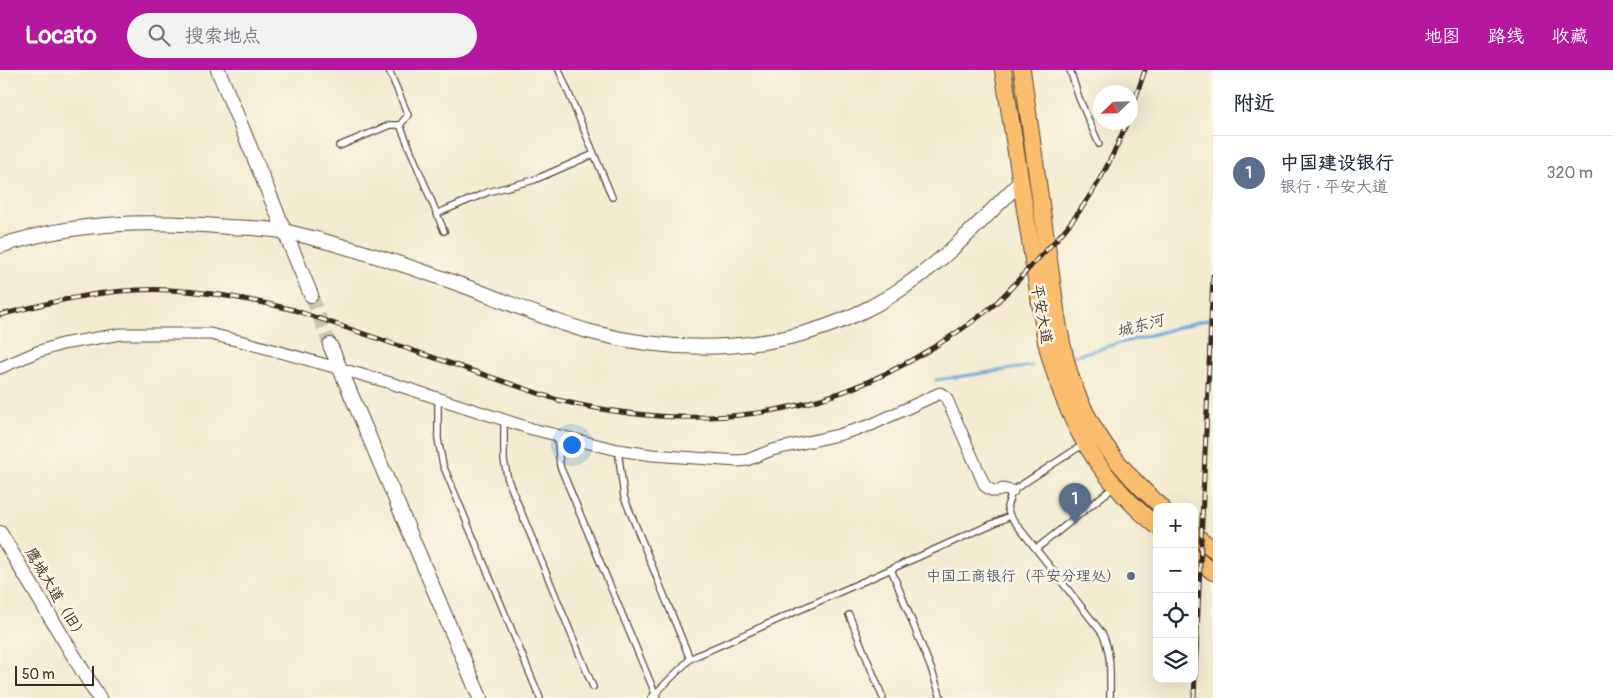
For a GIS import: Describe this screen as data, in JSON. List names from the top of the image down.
{
  "streets": {
    "main road": ["平安大道"],
    "street": ["鹰城大道（旧）"]
  },
  "water": ["城东河"],
  "places": ["中国工商银行（平安分理处）"],
  "scale_bar": "50 m",
  "north": "bottom left",
  "page": {
    "header": "Locato",
    "search": "搜索地点",
    "nav": ["地图", "路线", "收藏"],
    "heading": "附近",
    "list": [
      {
        "mark": "1",
        "name": "中国建设银行",
        "note": "银行 · 平安大道",
        "value": "320 m"
      }
    ],
    "pins": "1",
    "map_buttons": ["+", "−"],
    "scale": "50 m"
  }
}
